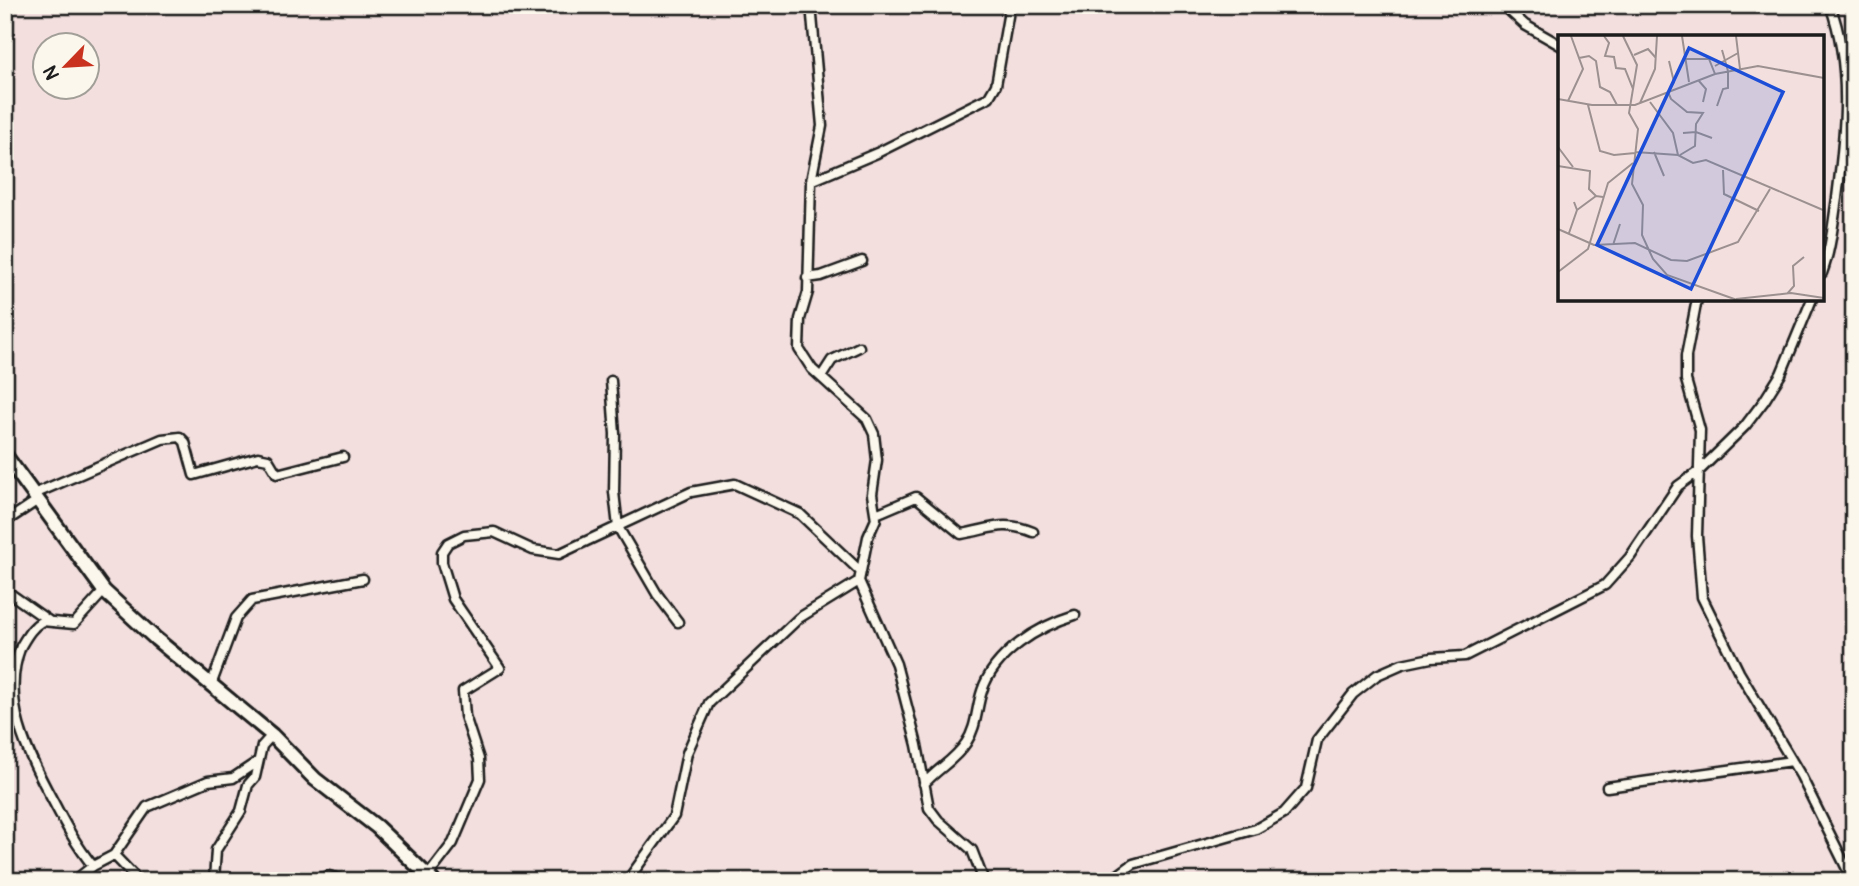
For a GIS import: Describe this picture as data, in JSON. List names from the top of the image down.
{
  "north": "bottom left"
}
